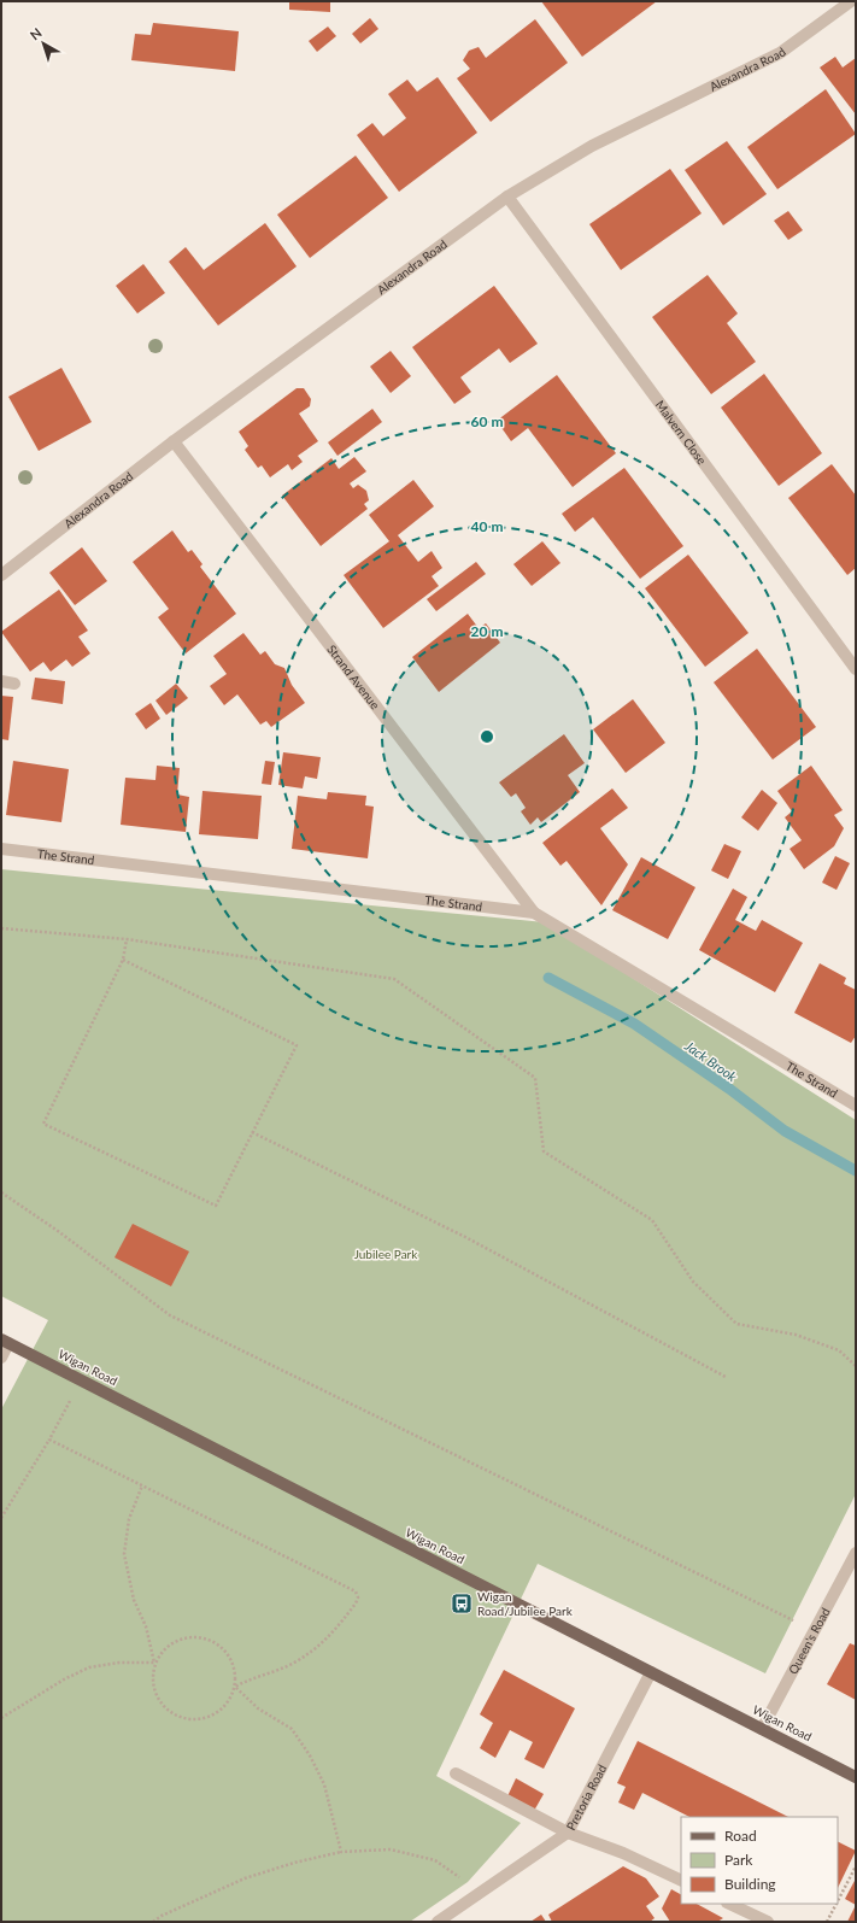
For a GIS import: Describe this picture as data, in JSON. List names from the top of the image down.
{
  "streets": {
    "main road": ["Wigan Road"],
    "street": [
      "Alexandra Road",
      "Malvern Close",
      "Strand Avenue",
      "The Strand",
      "Queen's Road",
      "Pretoria Road"
    ]
  },
  "crossings": [
    ["Alexandra Road", "Malvern Close"],
    ["Alexandra Road", "Strand Avenue"],
    ["Strand Avenue", "The Strand"],
    ["Wigan Road", "Queen's Road"],
    ["Wigan Road", "Pretoria Road"]
  ],
  "water": ["Jack Brook"],
  "parks": ["Jubilee Park"],
  "places": {
    "bus stop": ["Wigan Road/Jubilee Park"]
  },
  "legend": ["Road", "Park", "Building"],
  "north": "top left",
  "rings": ["60 m", "40 m", "20 m"]
}
